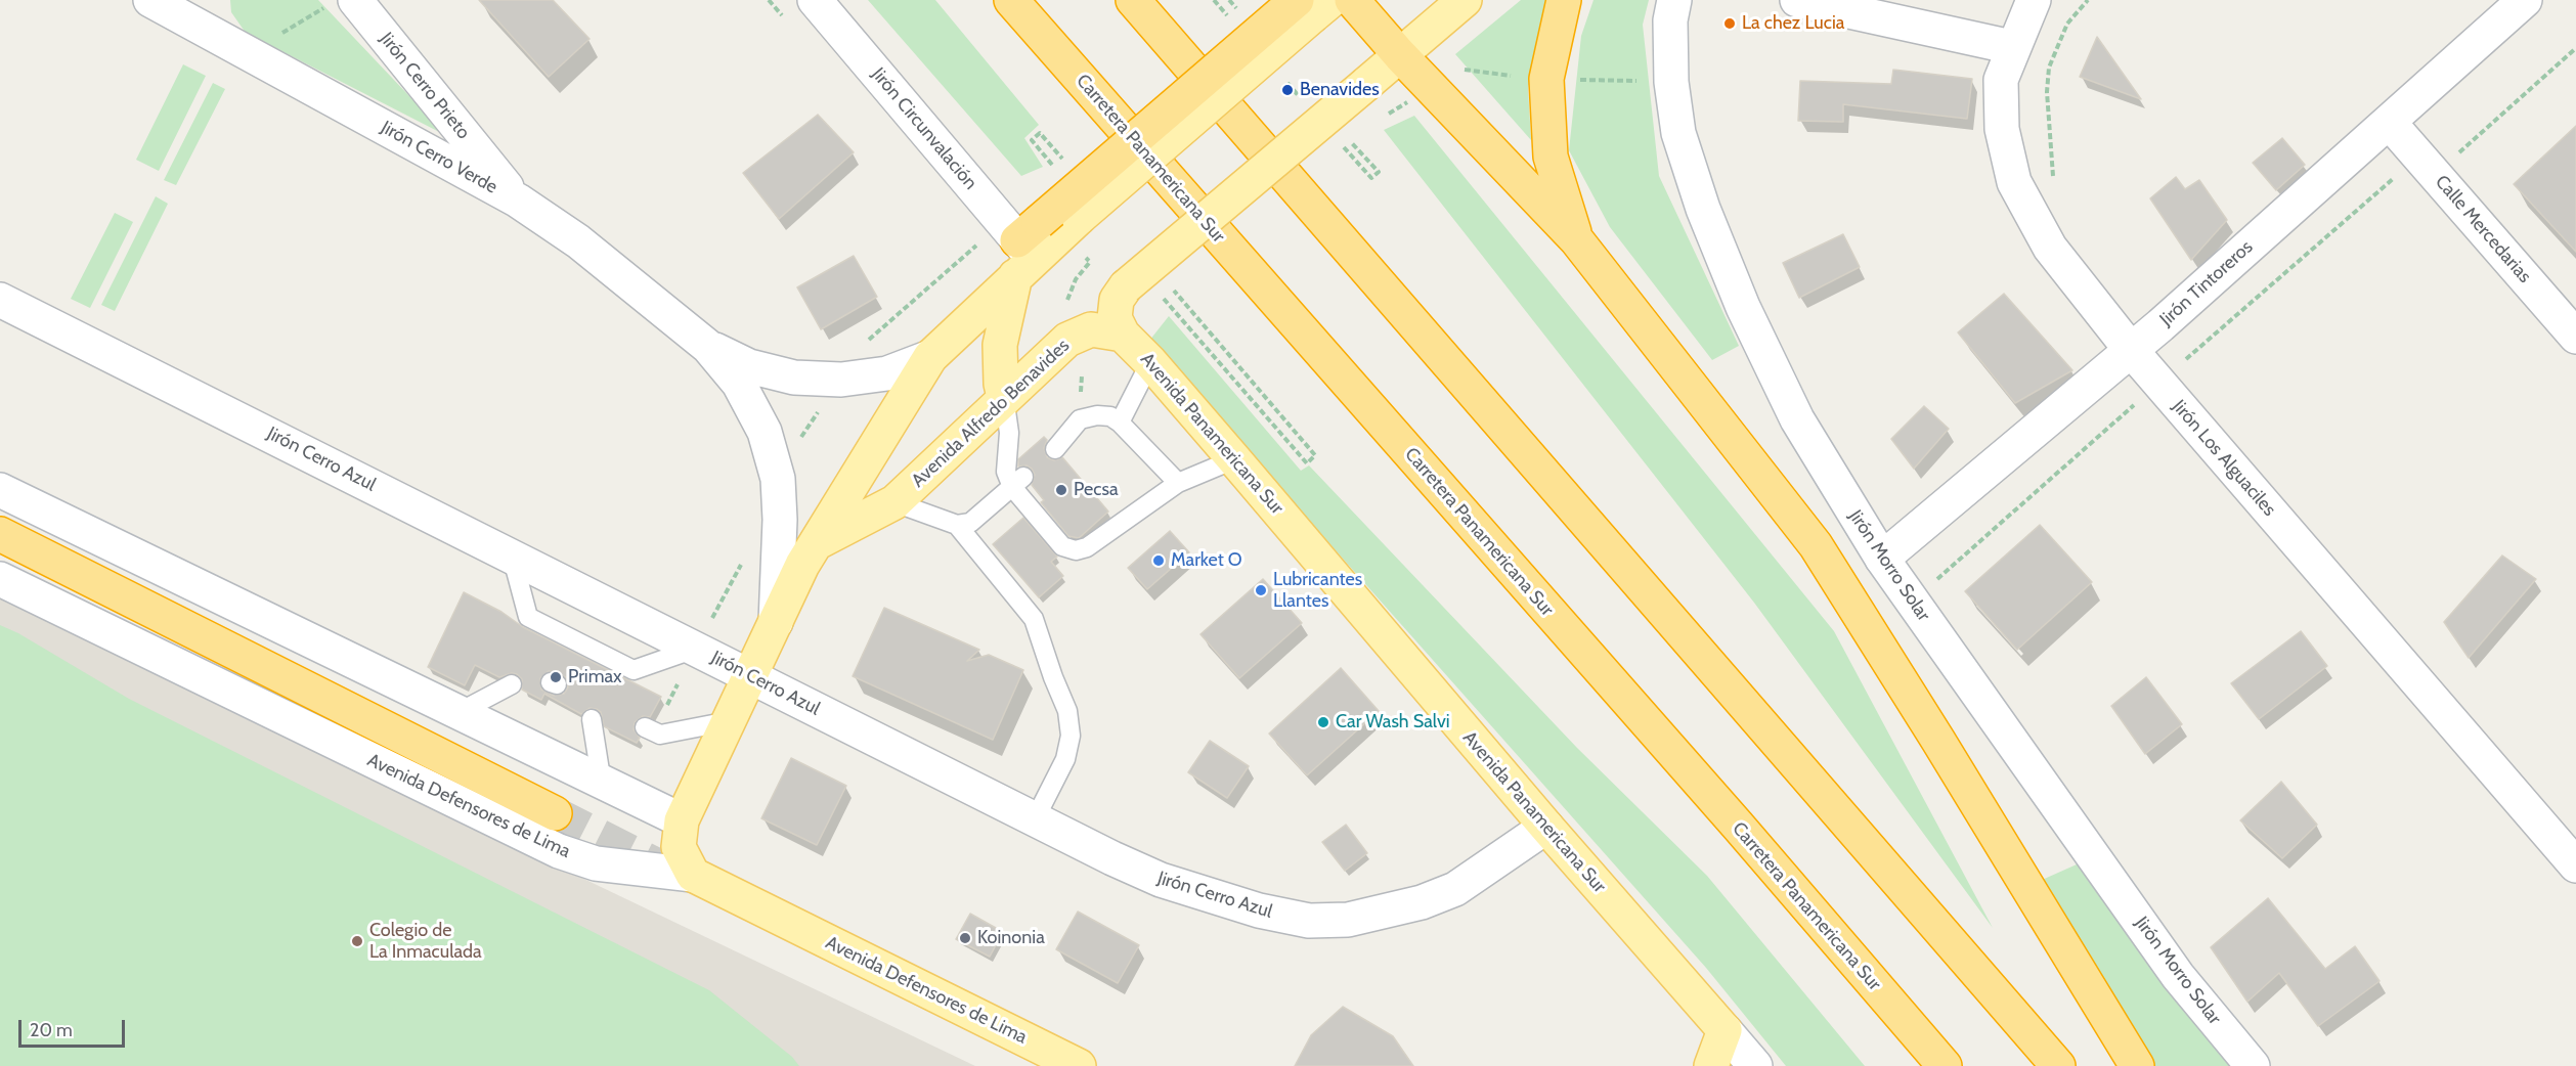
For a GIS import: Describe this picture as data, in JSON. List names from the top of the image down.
{
  "streets": {
    "highway": ["Carretera Panamericana Sur"],
    "main road": ["Avenida Alfredo Benavides", "Avenida Panamericana Sur", "Avenida Defensores de Lima"],
    "street": [
      "Jirón Cerro Prieto",
      "Jirón Circunvalación",
      "Jirón Cerro Verde",
      "Calle Mercedarias",
      "Jirón Tintoreros",
      "Jirón Los Alguaciles",
      "Jirón Cerro Azul",
      "Jirón Morro Solar"
    ]
  },
  "crossings": [
    ["Jirón Cerro Prieto", "Jirón Cerro Verde"],
    ["Jirón Circunvalación", "Avenida Alfredo Benavides"],
    ["Jirón Cerro Verde", "Avenida Alfredo Benavides"],
    ["Calle Mercedarias", "Jirón Tintoreros"],
    ["Jirón Tintoreros", "Jirón Los Alguaciles"],
    ["Jirón Tintoreros", "Jirón Morro Solar"],
    ["Avenida Alfredo Benavides", "Avenida Panamericana Sur"],
    ["Avenida Alfredo Benavides", "Jirón Cerro Azul"],
    ["Avenida Alfredo Benavides", "Avenida Defensores de Lima"],
    ["Avenida Panamericana Sur", "Jirón Cerro Azul"]
  ],
  "places": [
    "La chez Lucia",
    "Benavides",
    "Pecsa",
    "Market O",
    "Lubricantes Llantes",
    "Primax",
    "Car Wash Salvi",
    "Koinonia",
    "Colegio de La Inmaculada"
  ],
  "scale_bar": "20 m"
}
